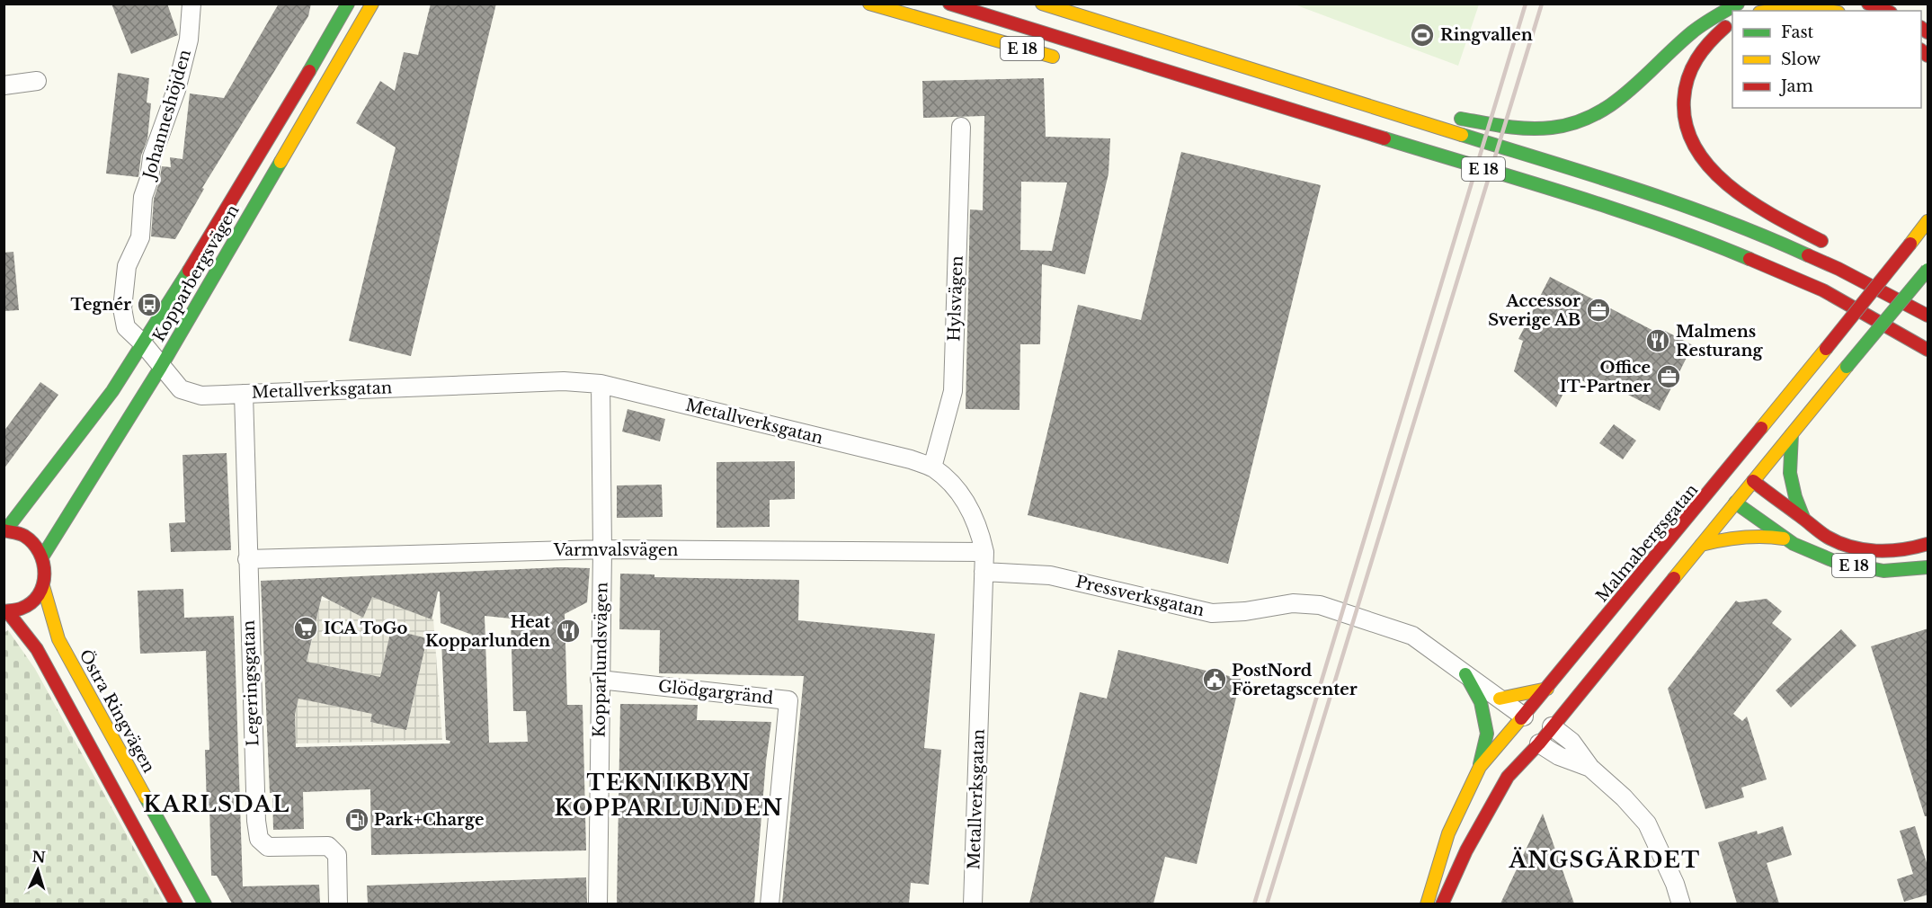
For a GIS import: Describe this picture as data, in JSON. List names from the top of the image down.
{
  "streets": {
    "main road": [
      "E 18",
      "Kopparbergsvägen",
      "Malmabergsgatan",
      "Östra Ringvägen"
    ],
    "street": [
      "Johanneshöjden",
      "Hylsvägen",
      "Metallverksgatan",
      "Varmvalsvägen",
      "Pressverksgatan",
      "Kopparlundsvägen",
      "Legeringsgatan",
      "Glödgargränd"
    ]
  },
  "crossings": [
    ["E 18", "Malmabergsgatan"],
    ["Johanneshöjden", "Kopparbergsvägen"],
    ["Johanneshöjden", "Metallverksgatan"],
    ["Kopparbergsvägen", "Metallverksgatan"],
    ["Kopparbergsvägen", "Östra Ringvägen"],
    ["Hylsvägen", "Metallverksgatan"],
    ["Metallverksgatan", "Varmvalsvägen"],
    ["Metallverksgatan", "Pressverksgatan"],
    ["Metallverksgatan", "Kopparlundsvägen"],
    ["Metallverksgatan", "Legeringsgatan"],
    ["Malmabergsgatan", "Pressverksgatan"],
    ["Varmvalsvägen", "Kopparlundsvägen"],
    ["Varmvalsvägen", "Legeringsgatan"],
    ["Kopparlundsvägen", "Glödgargränd"]
  ],
  "districts": ["TEKNIKBYN KOPPARLUNDEN", "KARLSDAL", "ÄNGSGÄRDET"],
  "places": {
    "sports": ["Ringvallen"],
    "bus stop": ["Tegnér"],
    "office": ["Accessor Sverige AB", "Office IT-Partner"],
    "restaurant": ["Malmens Resturang", "Heat Kopparlunden"],
    "supermarket": ["ICA ToGo"],
    "public building": ["PostNord Företagscenter"],
    "fuel station": ["Park+Charge"]
  },
  "legend": ["Fast", "Slow", "Jam"],
  "north": "top"
}
